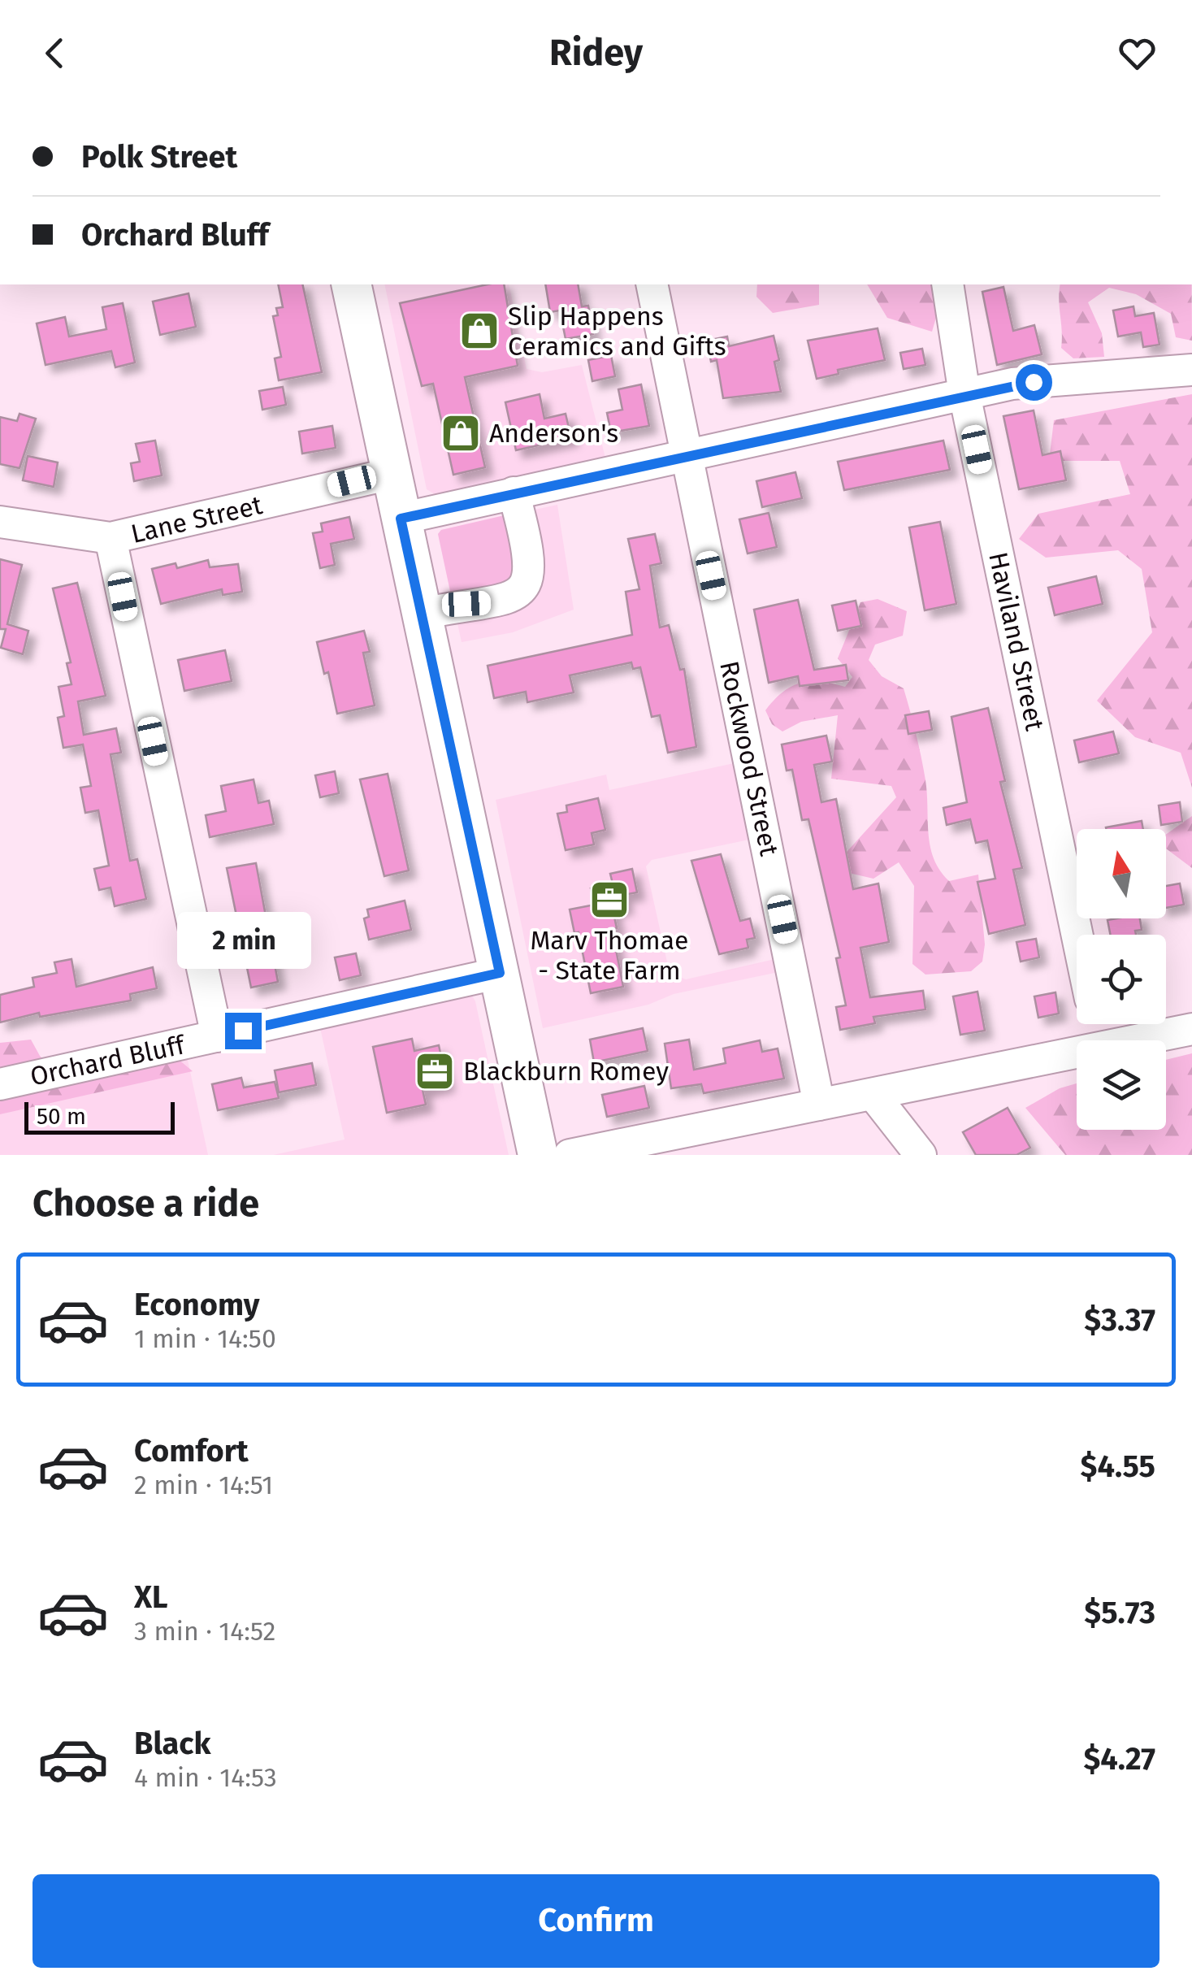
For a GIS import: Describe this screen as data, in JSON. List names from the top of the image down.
{
  "streets": {
    "street": [
      "Lane Street",
      "Haviland Street",
      "Rockwood Street",
      "Orchard Bluff"
    ]
  },
  "places": {
    "shop": ["Slip Happens Ceramics and Gifts", "Anderson's"],
    "office": ["Marv Thomae - State Farm", "Blackburn Romey"]
  },
  "scale_bar": "50 m",
  "north": "top",
  "page": {
    "header": "Ridey",
    "banner": ["Polk Street", "Orchard Bluff"],
    "bubble": "2 min",
    "scale": "50 m",
    "heading": "Choose a ride",
    "list": [
      {
        "name": "Economy",
        "note": "1 min · 14:50",
        "value": "$3.37"
      },
      {
        "name": "Comfort",
        "note": "2 min · 14:51",
        "value": "$4.55"
      },
      {
        "name": "XL",
        "note": "3 min · 14:52",
        "value": "$5.73"
      },
      {
        "name": "Black",
        "note": "4 min · 14:53",
        "value": "$4.27"
      }
    ],
    "buttons": "Confirm"
  }
}
